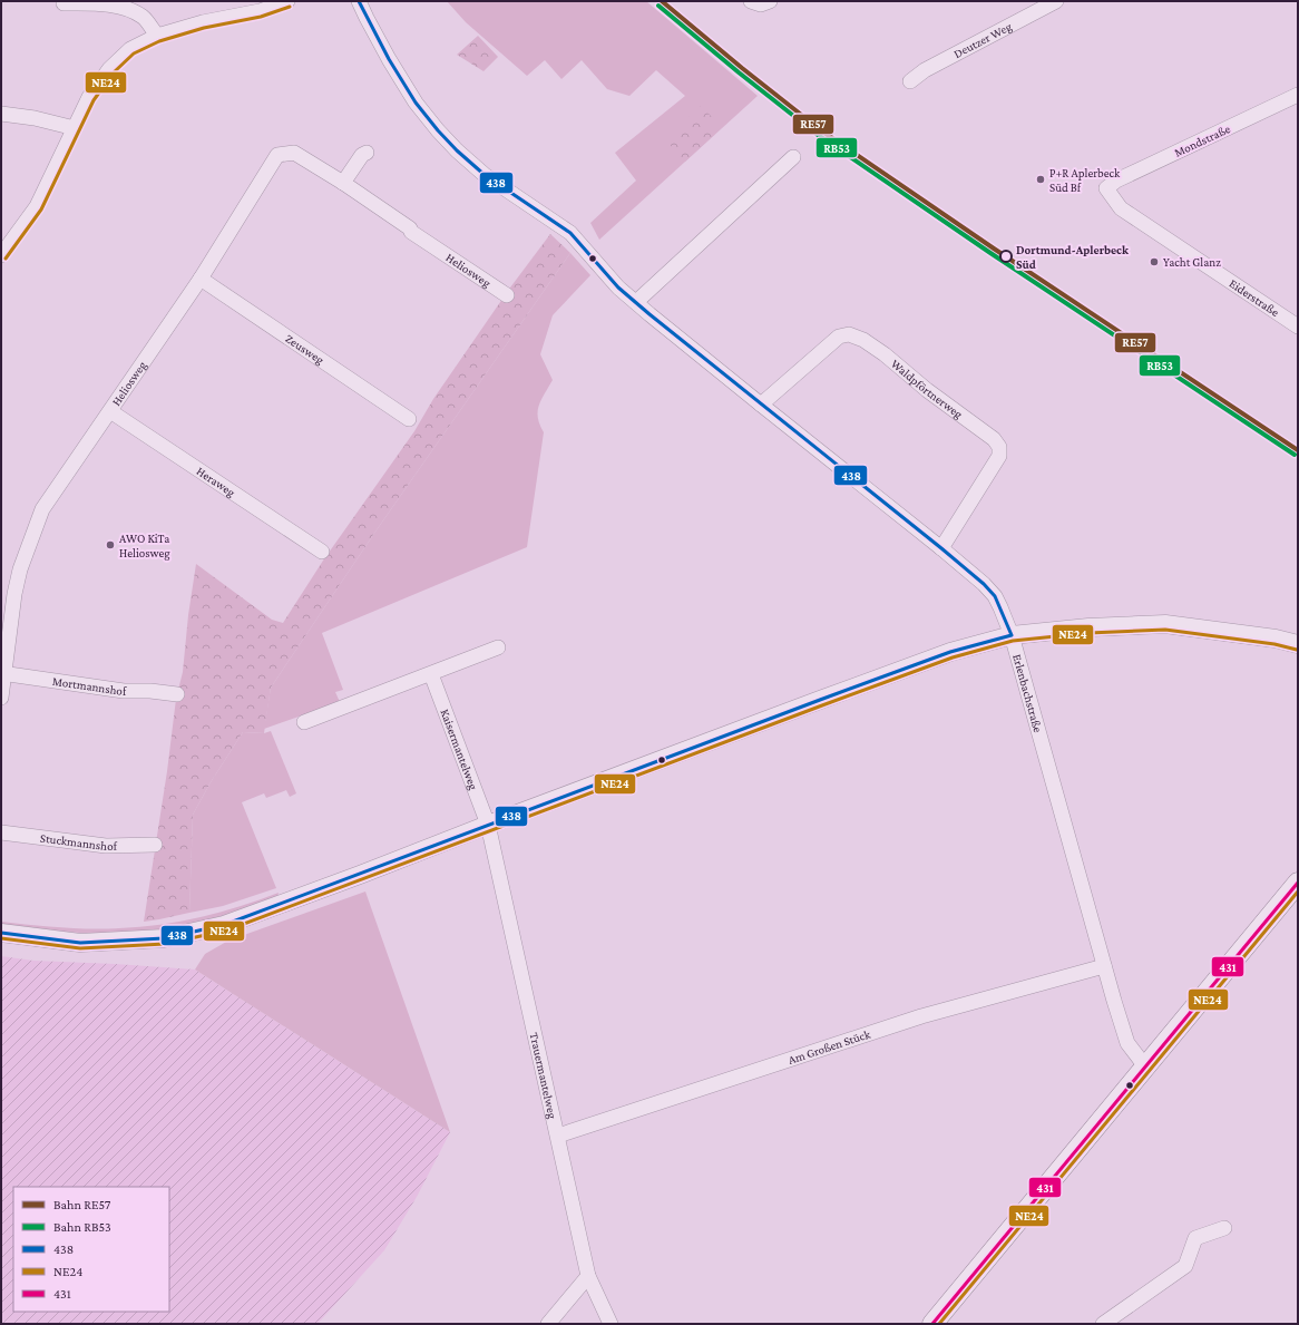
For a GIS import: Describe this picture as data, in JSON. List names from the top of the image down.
{
  "streets": {
    "street": [
      "Deutzer Weg",
      "Mondstraße",
      "Heliosweg",
      "Eiderstraße",
      "Zeusweg",
      "Waldpförtnerweg",
      "Heraweg",
      "Mortmannshof",
      "Erlenbachstraße",
      "Kaisermantelweg",
      "Stuckmannshof",
      "Am Großen Stück",
      "Trauermantelweg"
    ]
  },
  "crossings": [
    ["Mondstraße", "Eiderstraße"],
    ["Heliosweg", "Zeusweg"],
    ["Heliosweg", "Heraweg"],
    ["Heliosweg", "Mortmannshof"],
    ["Waldpförtnerweg", "Erlenbachstraße"],
    ["Erlenbachstraße", "Am Großen Stück"],
    ["Kaisermantelweg", "Trauermantelweg"],
    ["Am Großen Stück", "Trauermantelweg"]
  ],
  "places": [
    "P+R Aplerbeck Süd Bf",
    "Dortmund-Aplerbeck Süd",
    "Yacht Glanz",
    "AWO KiTa Heliosweg"
  ],
  "lines": [
    "rail line RE57",
    "transit line 438",
    "rail line RB53",
    "transit line NE24",
    "transit line 431"
  ],
  "legend": [
    "Bahn RE57",
    "Bahn RB53",
    "438",
    "NE24",
    "431"
  ]
}
